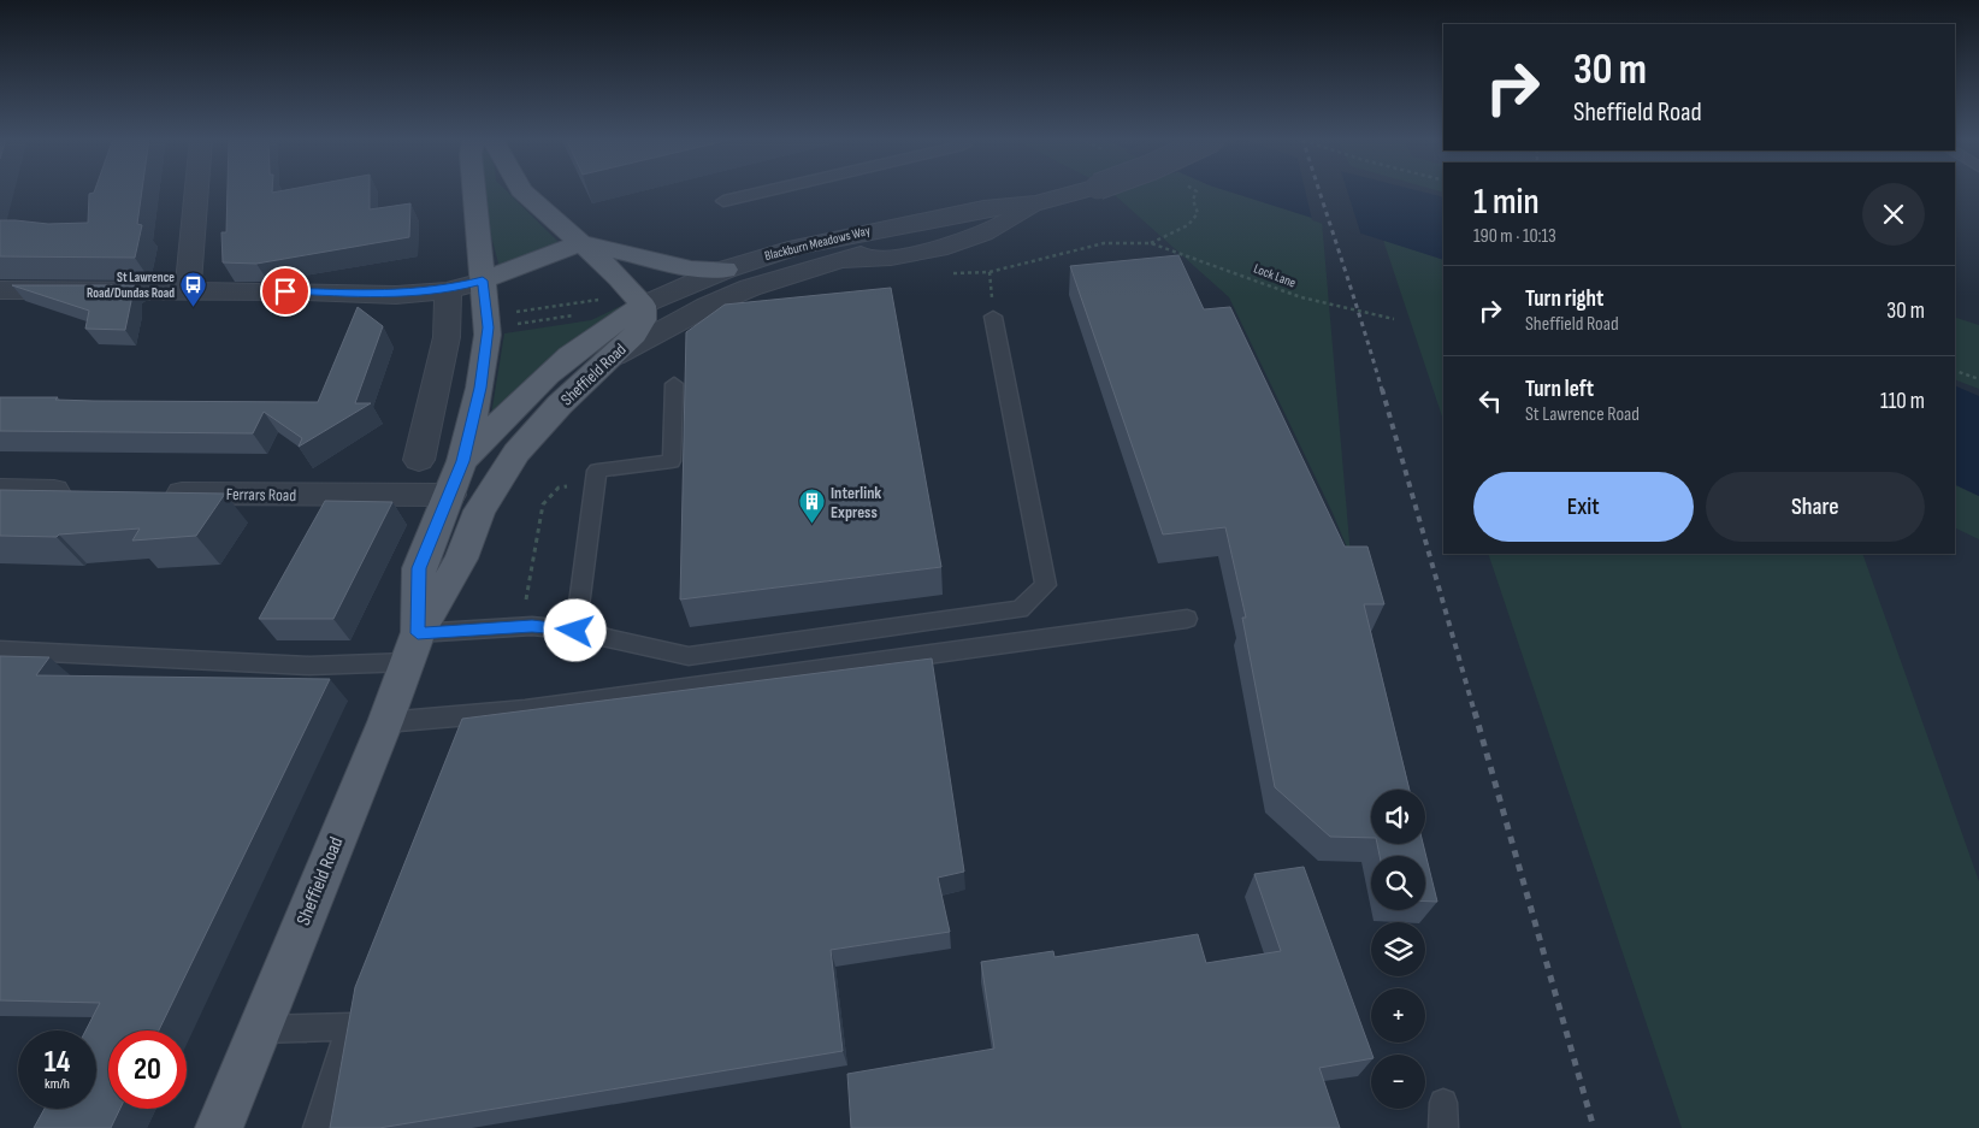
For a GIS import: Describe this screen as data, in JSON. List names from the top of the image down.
{
  "streets": {
    "main road": ["Sheffield Road"],
    "street": ["Blackburn Meadows Way", "Ferrars Road"],
    "path": ["Lock Lane"]
  },
  "crossings": [
    ["Blackburn Meadows Way", "Sheffield Road"],
    ["Sheffield Road", "Ferrars Road"]
  ],
  "places": {
    "bus stop": ["St Lawrence Road/Dundas Road"],
    "building": ["Interlink Express"]
  },
  "page": {
    "turn": ["30 m", "Sheffield Road"],
    "heading": ["1 min", "190 m · 10:13"],
    "list": [
      {
        "name": "Turn right",
        "note": "Sheffield Road",
        "value": "30 m"
      },
      {
        "name": "Turn left",
        "note": "St Lawrence Road",
        "value": "110 m"
      }
    ],
    "buttons": ["Exit", "Share"],
    "map_buttons": ["+", "−"],
    "speed": "14 km/h",
    "limit": "20"
  }
}
